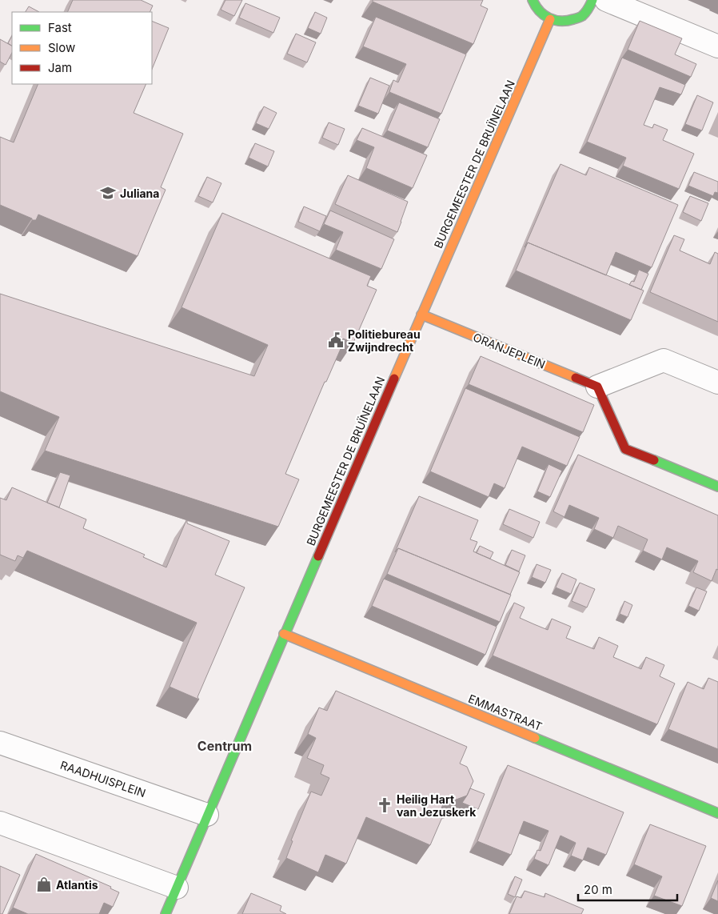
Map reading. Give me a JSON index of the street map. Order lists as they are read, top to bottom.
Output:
{
  "streets": {
    "street": [
      "BURGEMEESTER DE BRUÏNELAAN",
      "ORANJEPLEIN",
      "EMMASTRAAT",
      "RAADHUISPLEIN"
    ]
  },
  "crossings": [
    ["BURGEMEESTER DE BRUÏNELAAN", "ORANJEPLEIN"],
    ["BURGEMEESTER DE BRUÏNELAAN", "EMMASTRAAT"],
    ["BURGEMEESTER DE BRUÏNELAAN", "RAADHUISPLEIN"]
  ],
  "districts": ["Centrum"],
  "places": {
    "school or university": ["Juliana"],
    "public building": ["Politiebureau Zwijndrecht"],
    "church": ["Heilig Hart van Jezuskerk"],
    "shop": ["Atlantis"]
  },
  "legend": ["Fast", "Slow", "Jam"],
  "scale_bar": "20 m"
}
